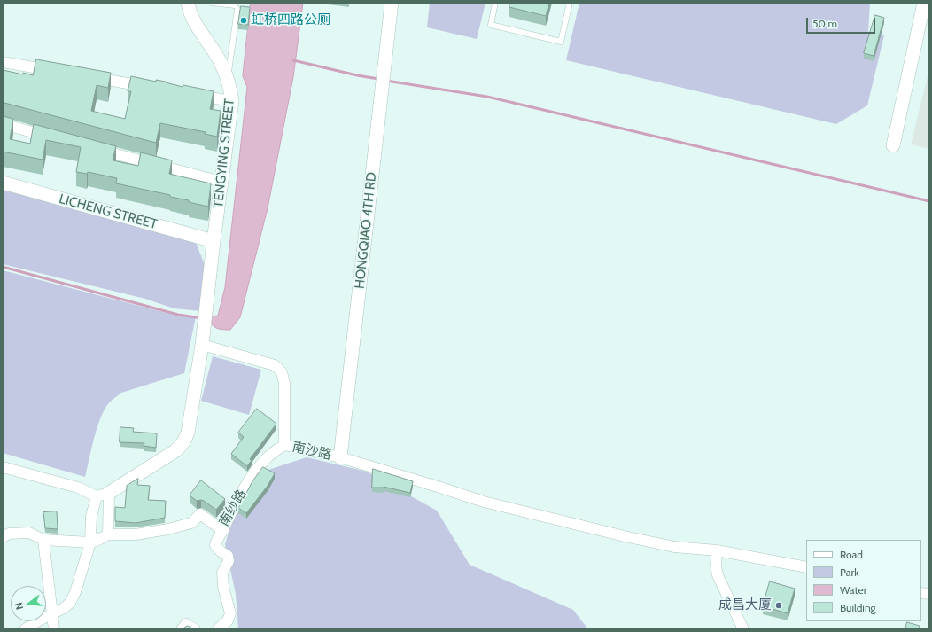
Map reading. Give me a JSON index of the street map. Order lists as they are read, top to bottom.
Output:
{
  "streets": {
    "street": [
      "TENGYING STREET",
      "LICHENG STREET",
      "HONGQIAO 4TH RD",
      "南沙路",
      "南纱路"
    ]
  },
  "crossings": [
    ["TENGYING STREET", "LICHENG STREET"],
    ["HONGQIAO 4TH RD", "南沙路"],
    ["南沙路", "南纱路"]
  ],
  "places": ["虹桥四路公厕", "成昌大厦"],
  "legend": [
    "Road",
    "Park",
    "Water",
    "Building"
  ],
  "scale_bar": "50 m",
  "north": "left"
}
